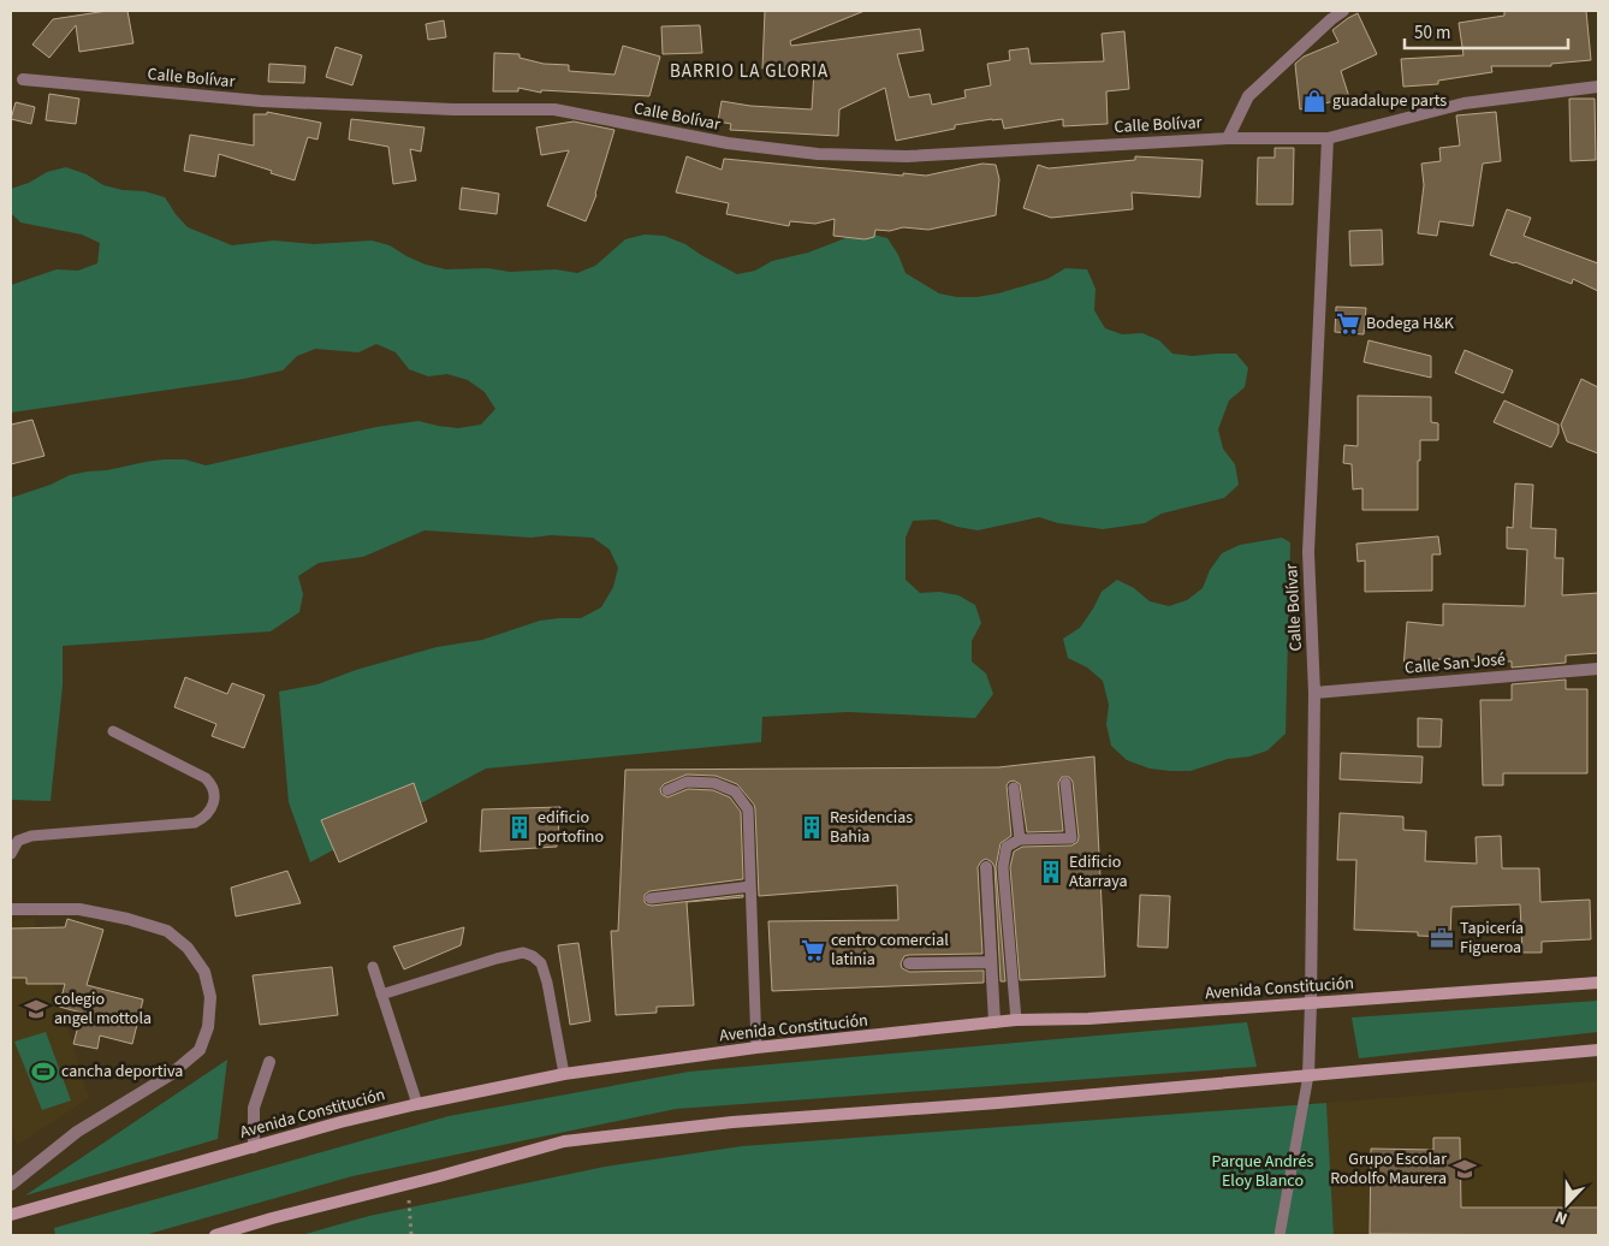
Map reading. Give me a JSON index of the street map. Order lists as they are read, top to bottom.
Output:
{
  "streets": {
    "main road": ["Avenida Constitución"],
    "street": ["Calle Bolívar", "Calle San José"]
  },
  "crossings": [
    ["Calle Bolívar", "Calle San José"],
    ["Calle Bolívar", "Avenida Constitución"]
  ],
  "districts": ["BARRIO LA GLORIA"],
  "parks": ["Parque Andrés Eloy Blanco"],
  "places": {
    "shop": ["guadalupe parts"],
    "supermarket": ["Bodega H&K", "centro comercial latinia"],
    "building": ["edificio portofino", "Residencias Bahia", "Edificio Atarraya"],
    "office": ["Tapicería Figueroa"],
    "school or university": ["colegio angel mottola", "Grupo Escolar Rodolfo Maurera"],
    "sports": ["cancha deportiva"]
  },
  "scale_bar": "50 m",
  "north": "bottom"
}
